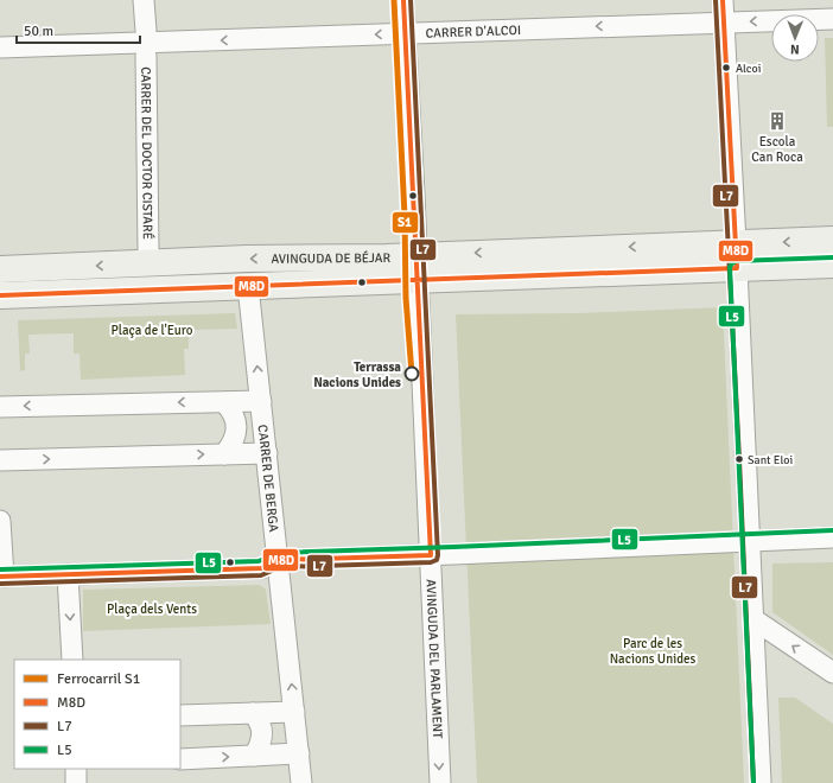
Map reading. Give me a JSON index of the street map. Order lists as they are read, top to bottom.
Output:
{
  "streets": {
    "main road": ["AVINGUDA DE BÉJAR"],
    "street": [
      "CARRER D'ALCOI",
      "CARRER DEL DOCTOR CISTARÉ",
      "CARRER DE BERGA",
      "AVINGUDA DEL PARLAMENT"
    ]
  },
  "crossings": [
    ["CARRER D'ALCOI", "AVINGUDA DEL PARLAMENT"],
    ["AVINGUDA DE BÉJAR", "CARRER DE BERGA"],
    ["AVINGUDA DE BÉJAR", "AVINGUDA DEL PARLAMENT"]
  ],
  "one_way": ["CARRER D'ALCOI", "CARRER DE BERGA"],
  "parks": ["Plaça de l'Euro", "Plaça dels Vents", "Parc de les Nacions Unides"],
  "places": {
    "other": ["Alcoi", "Terrassa Nacions Unides", "Sant Eloi"],
    "building": ["Escola Can Roca"]
  },
  "lines": [
    "rail line S1",
    "transit line M8D",
    "transit line L7",
    "transit line L5"
  ],
  "legend": [
    "Ferrocarril S1",
    "M8D",
    "L7",
    "L5"
  ],
  "scale_bar": "50 m",
  "north": "bottom"
}
